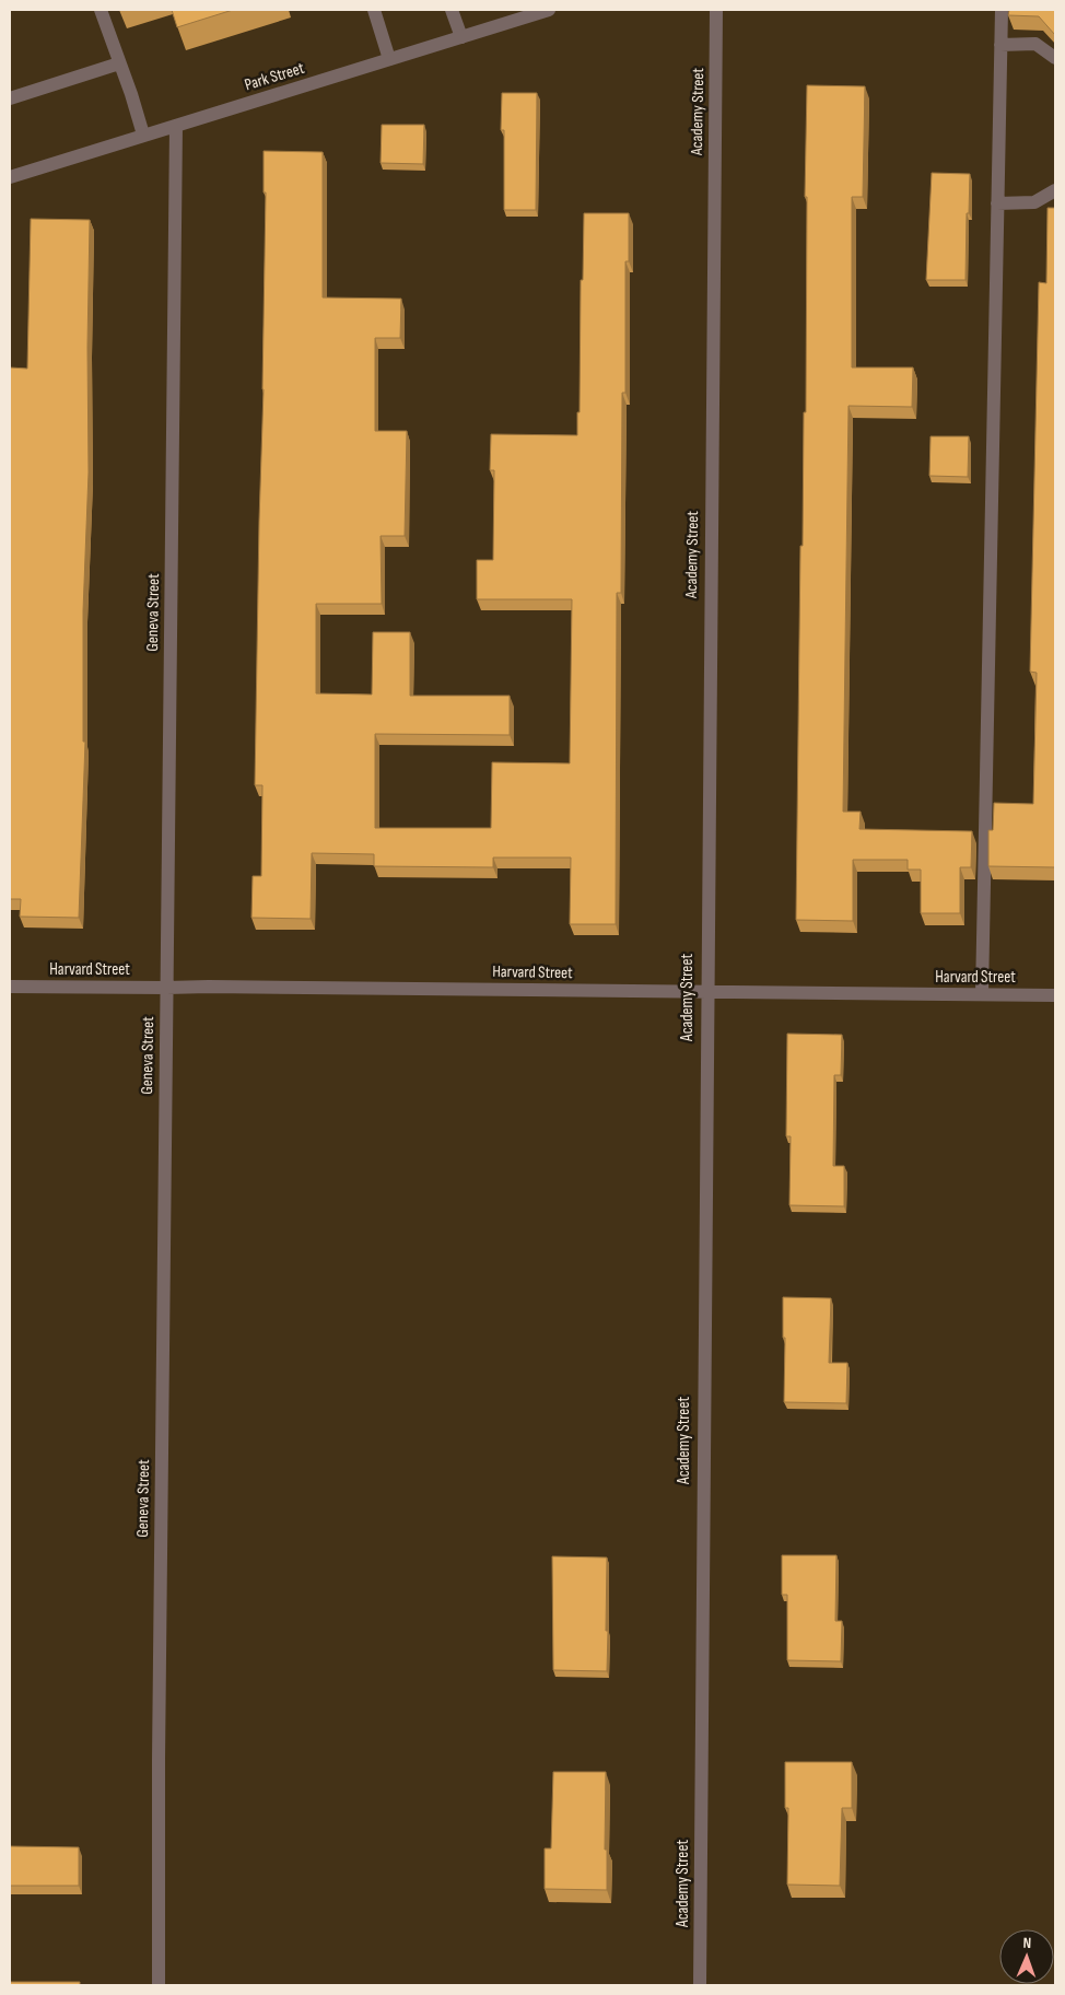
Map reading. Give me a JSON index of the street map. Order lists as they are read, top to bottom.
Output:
{
  "streets": {
    "street": [
      "Park Street",
      "Academy Street",
      "Geneva Street",
      "Harvard Street"
    ]
  },
  "crossings": [
    ["Park Street", "Geneva Street"],
    ["Academy Street", "Harvard Street"],
    ["Geneva Street", "Harvard Street"]
  ],
  "north": "top"
}
